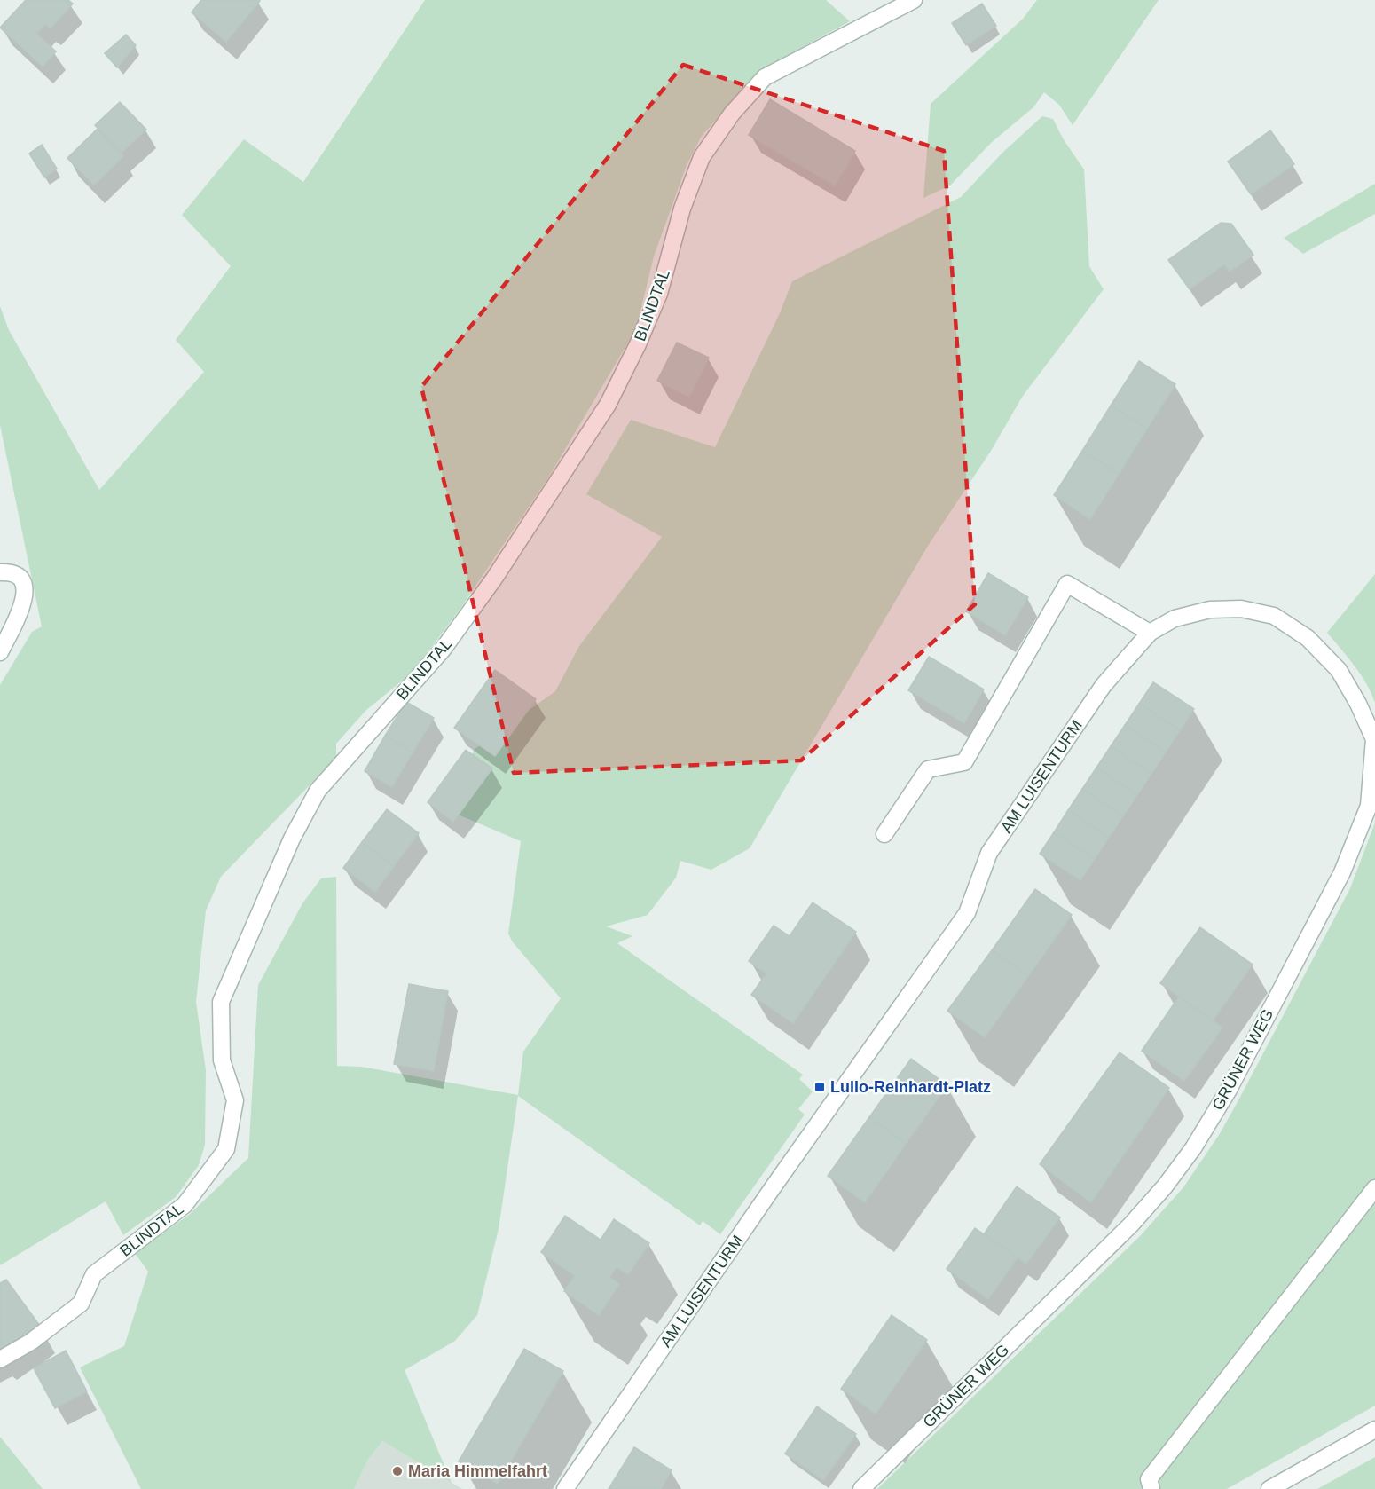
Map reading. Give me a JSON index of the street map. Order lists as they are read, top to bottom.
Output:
{
  "streets": {
    "street": ["BLINDTAL", "AM LUISENTURM", "GRÜNER WEG"]
  },
  "crossings": [
    ["AM LUISENTURM", "GRÜNER WEG"]
  ],
  "places": {
    "transit": ["Lullo-Reinhardt-Platz"],
    "other": ["Maria Himmelfahrt"]
  }
}
